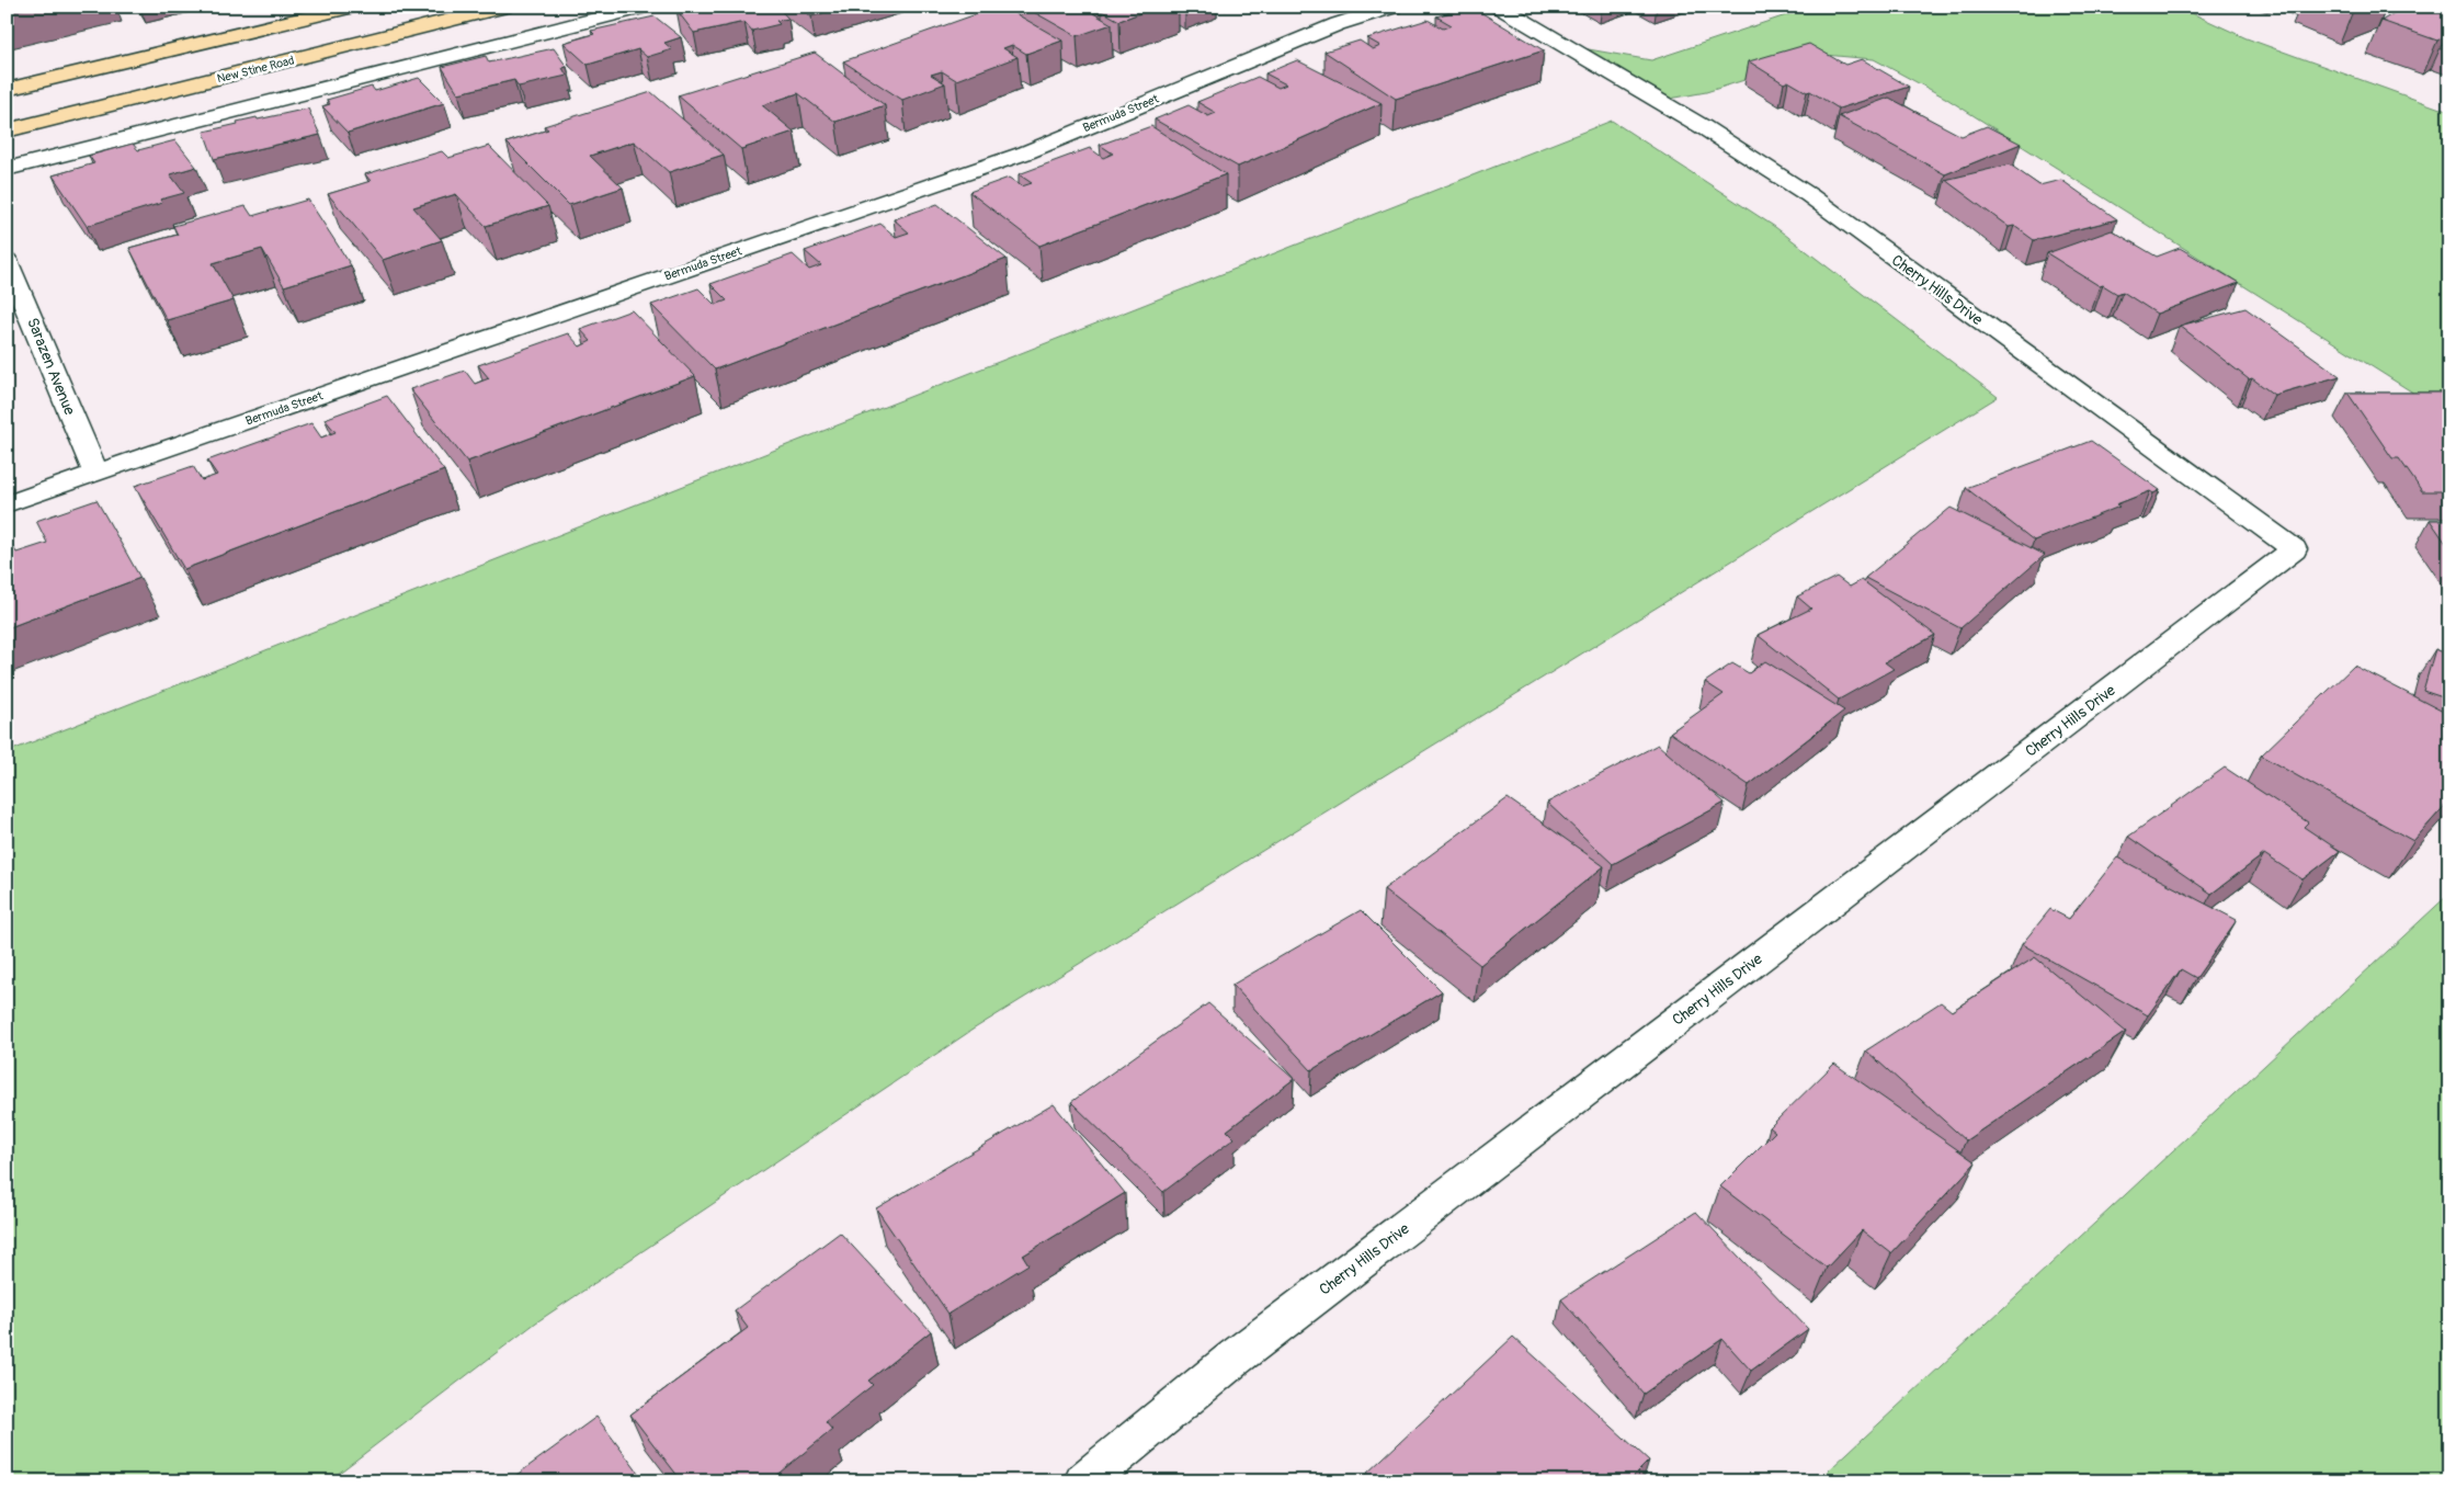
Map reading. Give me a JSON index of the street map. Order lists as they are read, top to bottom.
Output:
{
  "streets": {
    "main road": ["New Stine Road"],
    "street": ["Bermuda Street", "Cherry Hills Drive", "Sarazen Avenue"]
  },
  "crossings": [
    ["Bermuda Street", "Sarazen Avenue"]
  ]
}
